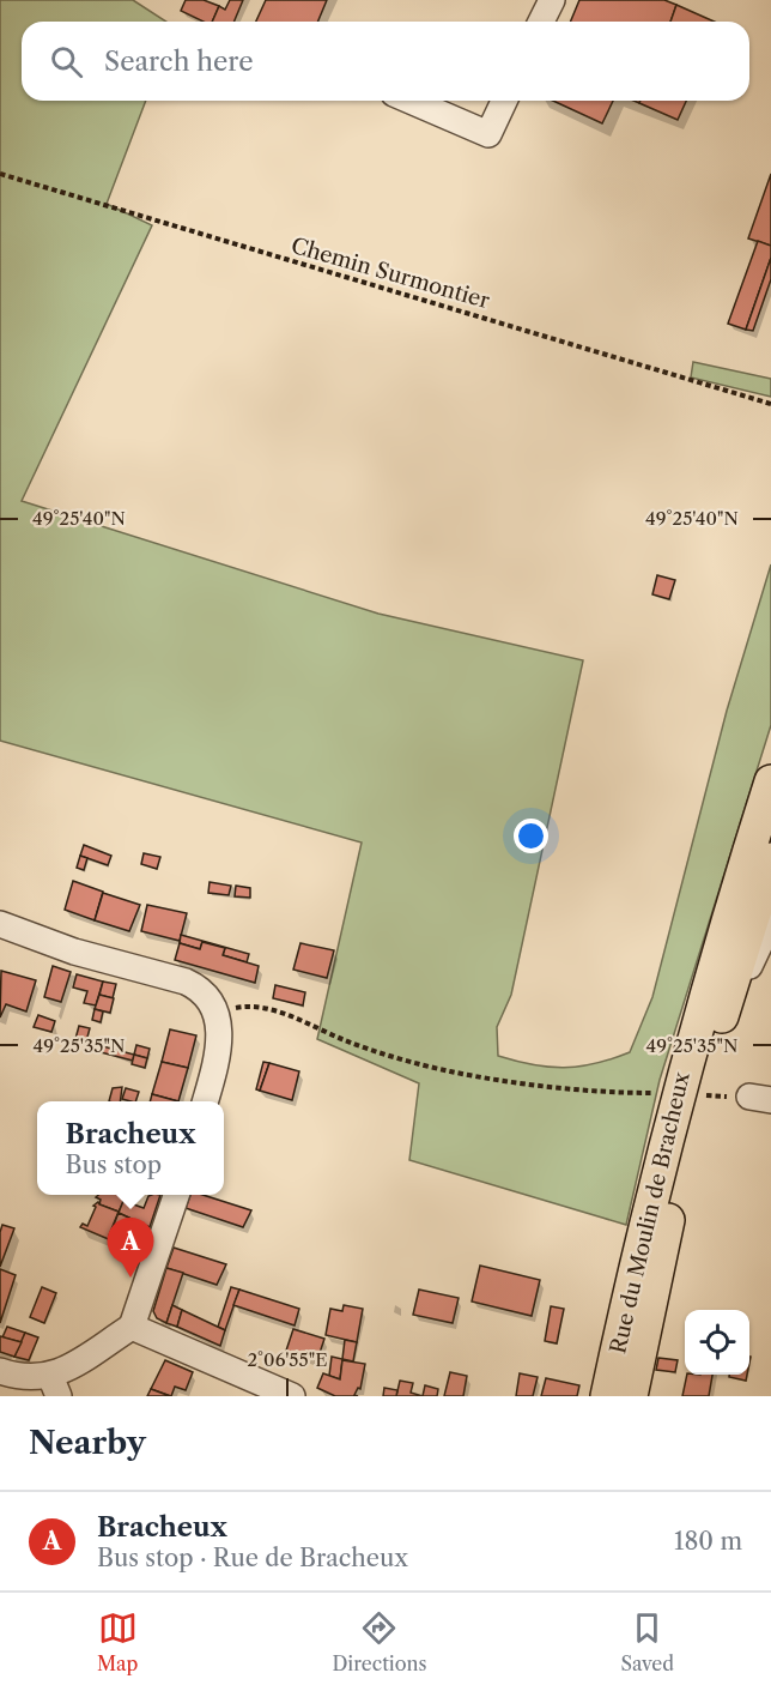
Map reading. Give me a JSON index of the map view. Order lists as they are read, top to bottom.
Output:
{
  "streets": {
    "main road": ["Rue du Moulin de Bracheux"],
    "path": ["Chemin Surmontier"]
  },
  "page": {
    "search": "Search here",
    "popup": ["Bracheux", "Bus stop"],
    "pins": "A",
    "heading": "Nearby",
    "list": [
      {
        "mark": "A",
        "name": "Bracheux",
        "note": "Bus stop · Rue de Bracheux",
        "value": "180 m"
      }
    ],
    "nav": ["Map", "Directions", "Saved"]
  },
  "coordinates": ["49°25'40\"N", "49°25'35\"N", "2°06'55\"E"]
}
